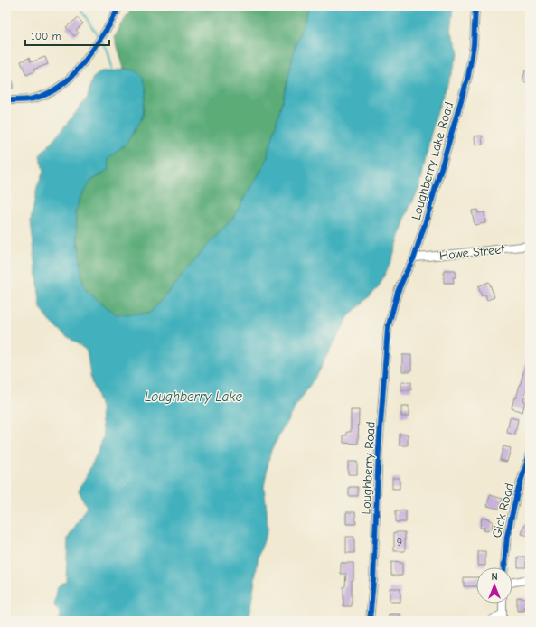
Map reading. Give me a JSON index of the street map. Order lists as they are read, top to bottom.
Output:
{
  "streets": {
    "street": [
      "Loughberry Lake Road",
      "Howe Street",
      "Loughberry Road",
      "Gick Road"
    ]
  },
  "crossings": [
    ["Loughberry Lake Road", "Howe Street"],
    ["Loughberry Lake Road", "Loughberry Road"]
  ],
  "water": ["Loughberry Lake"],
  "house_numbers": ["9"],
  "scale_bar": "100 m",
  "north": "top"
}
